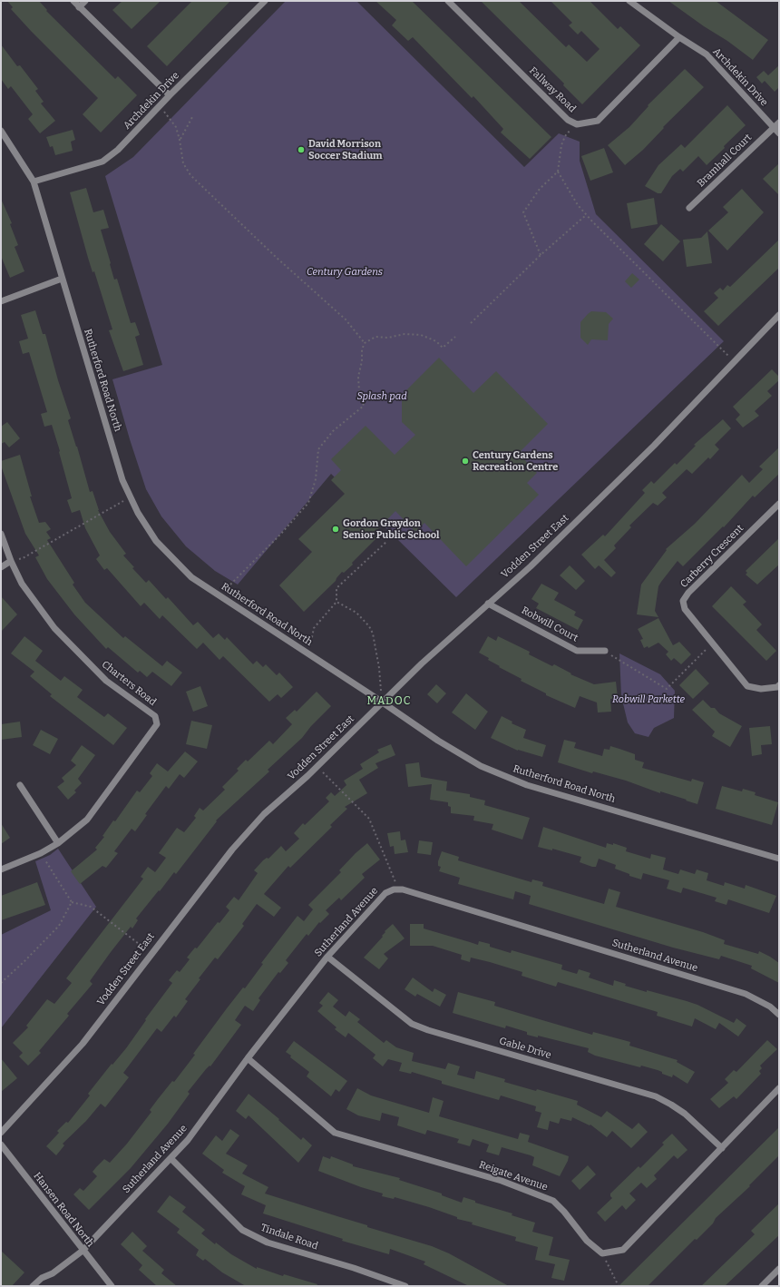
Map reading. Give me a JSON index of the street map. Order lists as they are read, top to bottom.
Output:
{
  "streets": {
    "street": [
      "Archdekin Drive",
      "Fallway Road",
      "Bramhall Court",
      "Rutherford Road North",
      "Vodden Street East",
      "Carberry Crescent",
      "Robwill Court",
      "Charters Road",
      "Sutherland Avenue",
      "Gable Drive",
      "Reigate Avenue",
      "Hansen Road North",
      "Tindale Road"
    ]
  },
  "crossings": [
    ["Archdekin Drive", "Fallway Road"],
    ["Archdekin Drive", "Bramhall Court"],
    ["Archdekin Drive", "Rutherford Road North"],
    ["Rutherford Road North", "Vodden Street East"],
    ["Vodden Street East", "Robwill Court"],
    ["Sutherland Avenue", "Gable Drive"],
    ["Sutherland Avenue", "Reigate Avenue"],
    ["Sutherland Avenue", "Hansen Road North"],
    ["Sutherland Avenue", "Tindale Road"]
  ],
  "districts": ["MADOC"],
  "parks": ["Century Gardens", "Splash pad", "Robwill Parkette"],
  "places": ["David Morrison Soccer Stadium", "Century Gardens Recreation Centre", "Gordon Graydon Senior Public School"]
}
